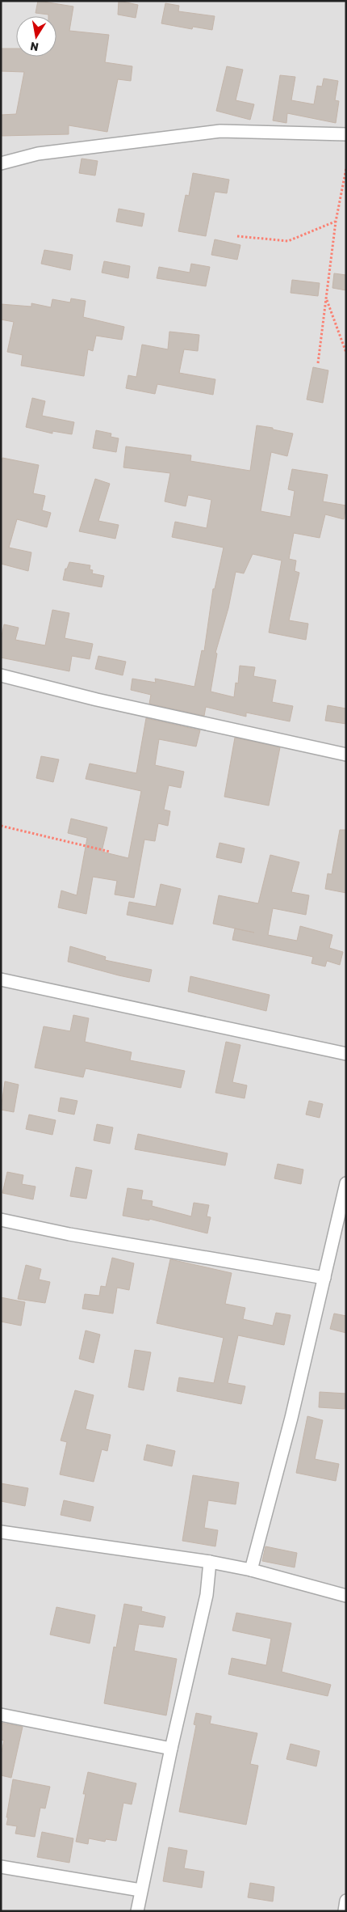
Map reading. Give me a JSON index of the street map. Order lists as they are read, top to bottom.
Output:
{
  "north": "bottom"
}
